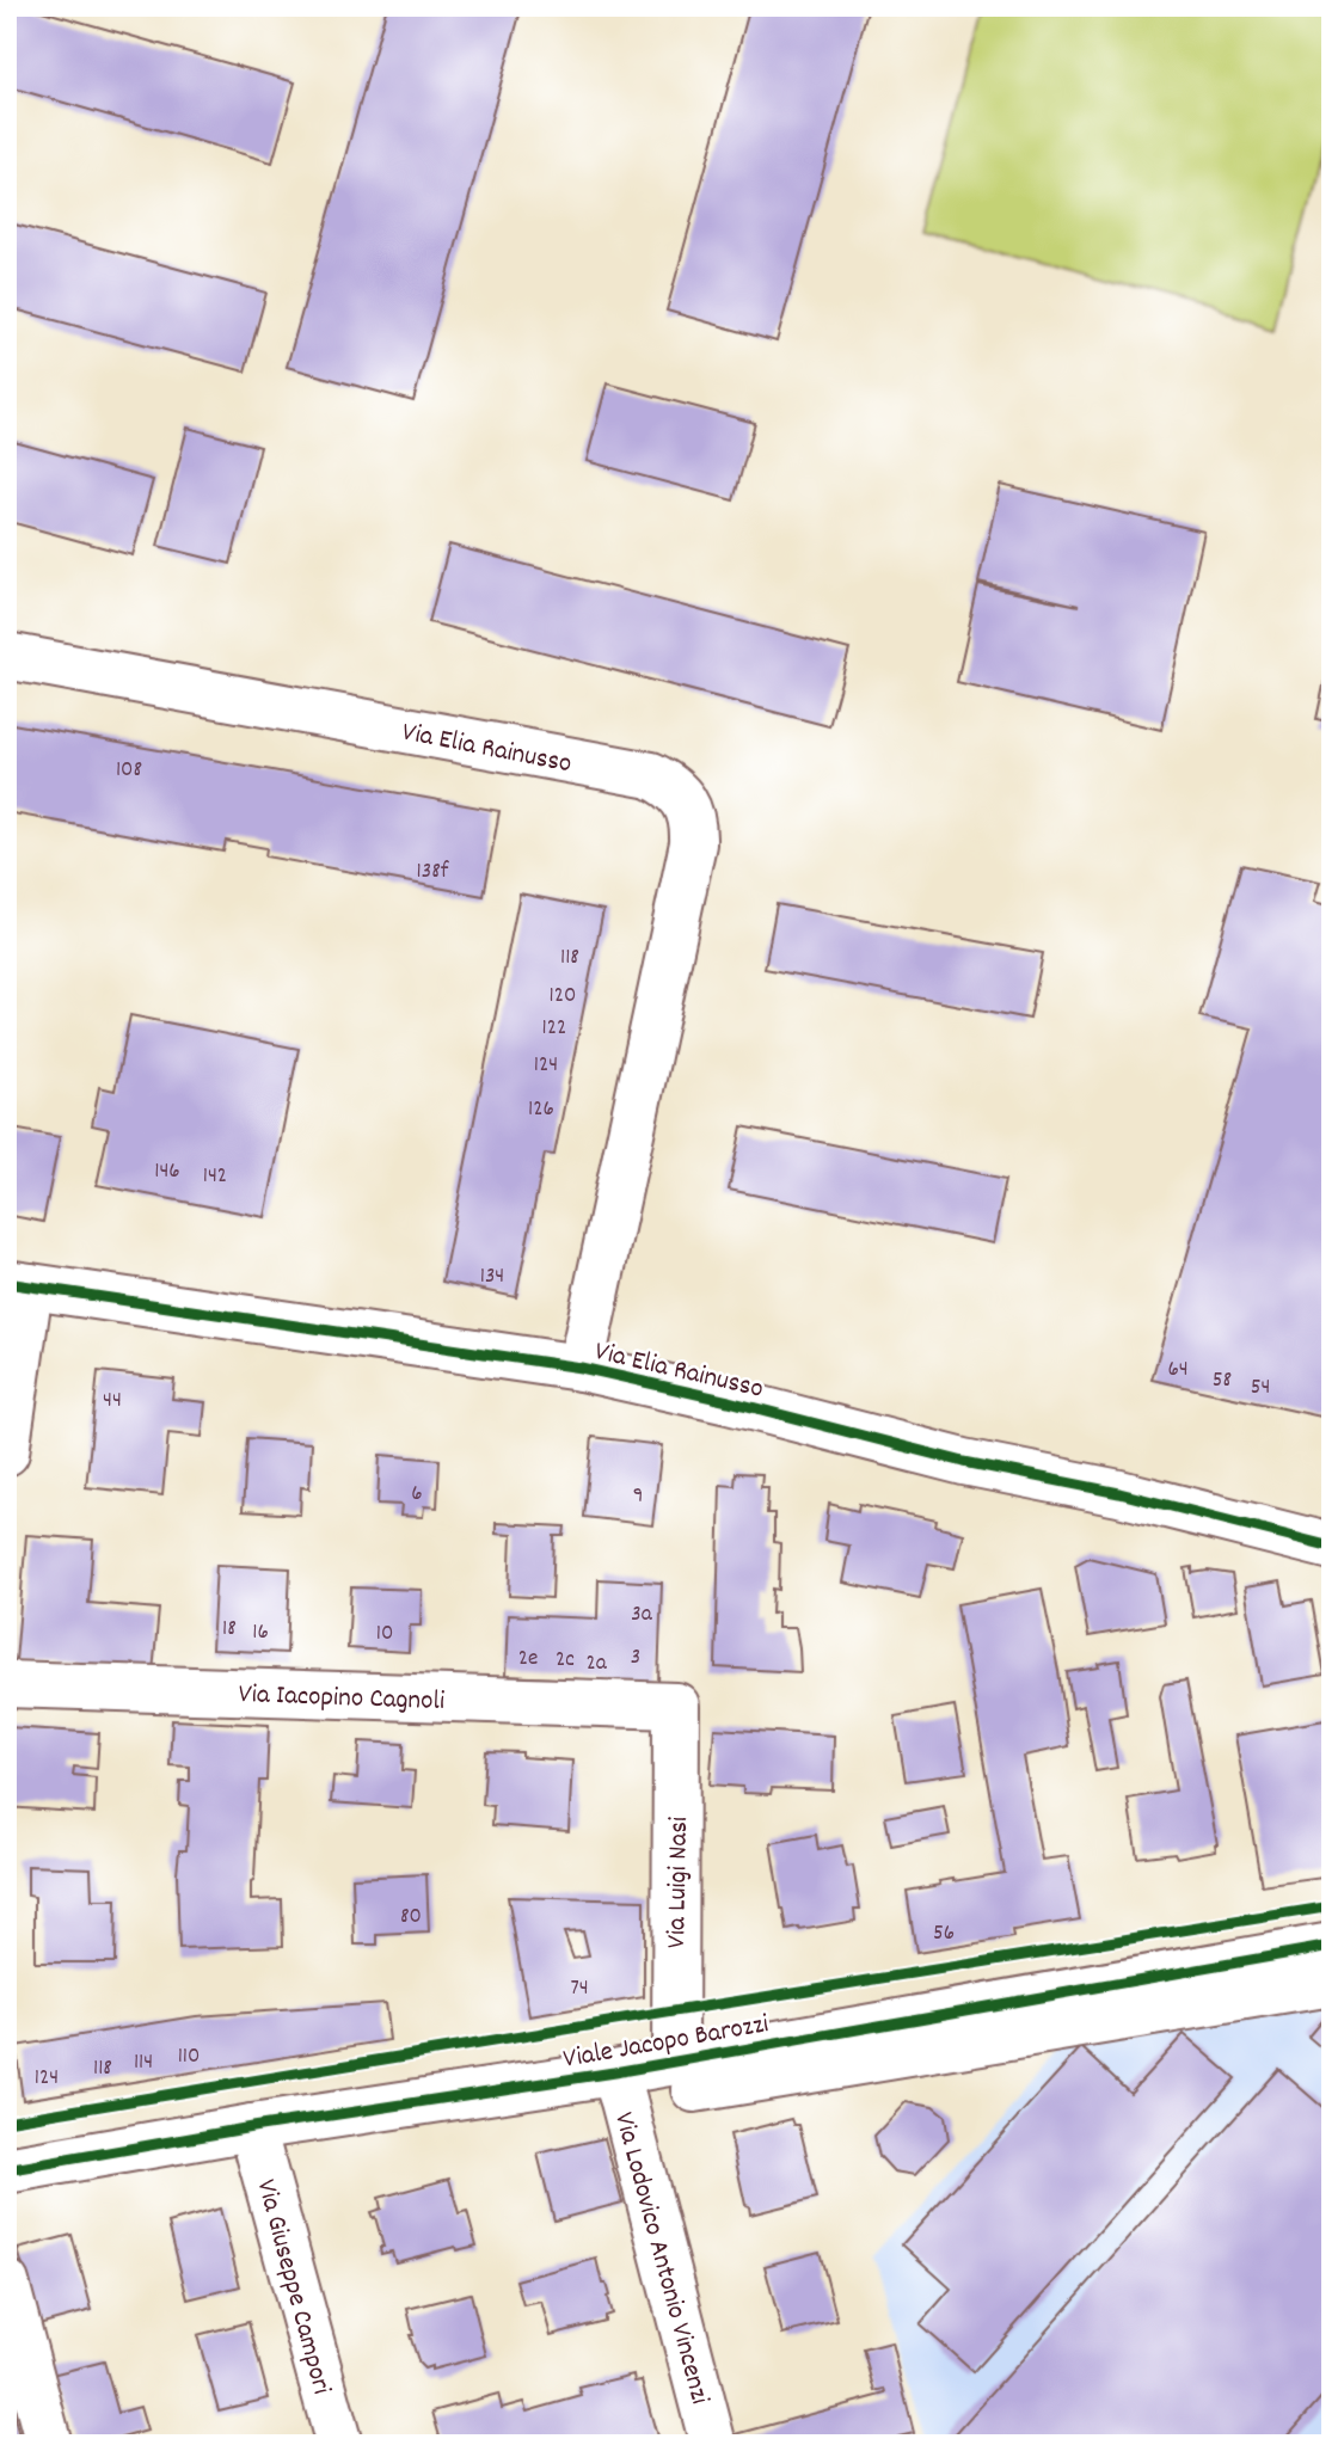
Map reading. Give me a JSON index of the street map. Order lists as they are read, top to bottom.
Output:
{
  "streets": {
    "street": [
      "Via Elia Rainusso",
      "Via Iacopino Cagnoli",
      "Via Luigi Nasi",
      "Viale Jacopo Barozzi",
      "Via Lodovico Antonio Vincenzi",
      "Via Giuseppe Campori"
    ]
  },
  "crossings": [
    ["Via Iacopino Cagnoli", "Via Luigi Nasi"],
    ["Via Luigi Nasi", "Viale Jacopo Barozzi"],
    ["Viale Jacopo Barozzi", "Via Lodovico Antonio Vincenzi"],
    ["Viale Jacopo Barozzi", "Via Giuseppe Campori"]
  ],
  "house_numbers": [
    "108",
    "138f",
    "118",
    "120",
    "122",
    "124",
    "126",
    "146",
    "142",
    "134",
    "64",
    "58",
    "54",
    "44",
    "6",
    "9",
    "3a",
    "18",
    "16",
    "10",
    "3",
    "2e",
    "2c",
    "2a",
    "80",
    "56",
    "74",
    "110",
    "114",
    "118",
    "124"
  ]
}
